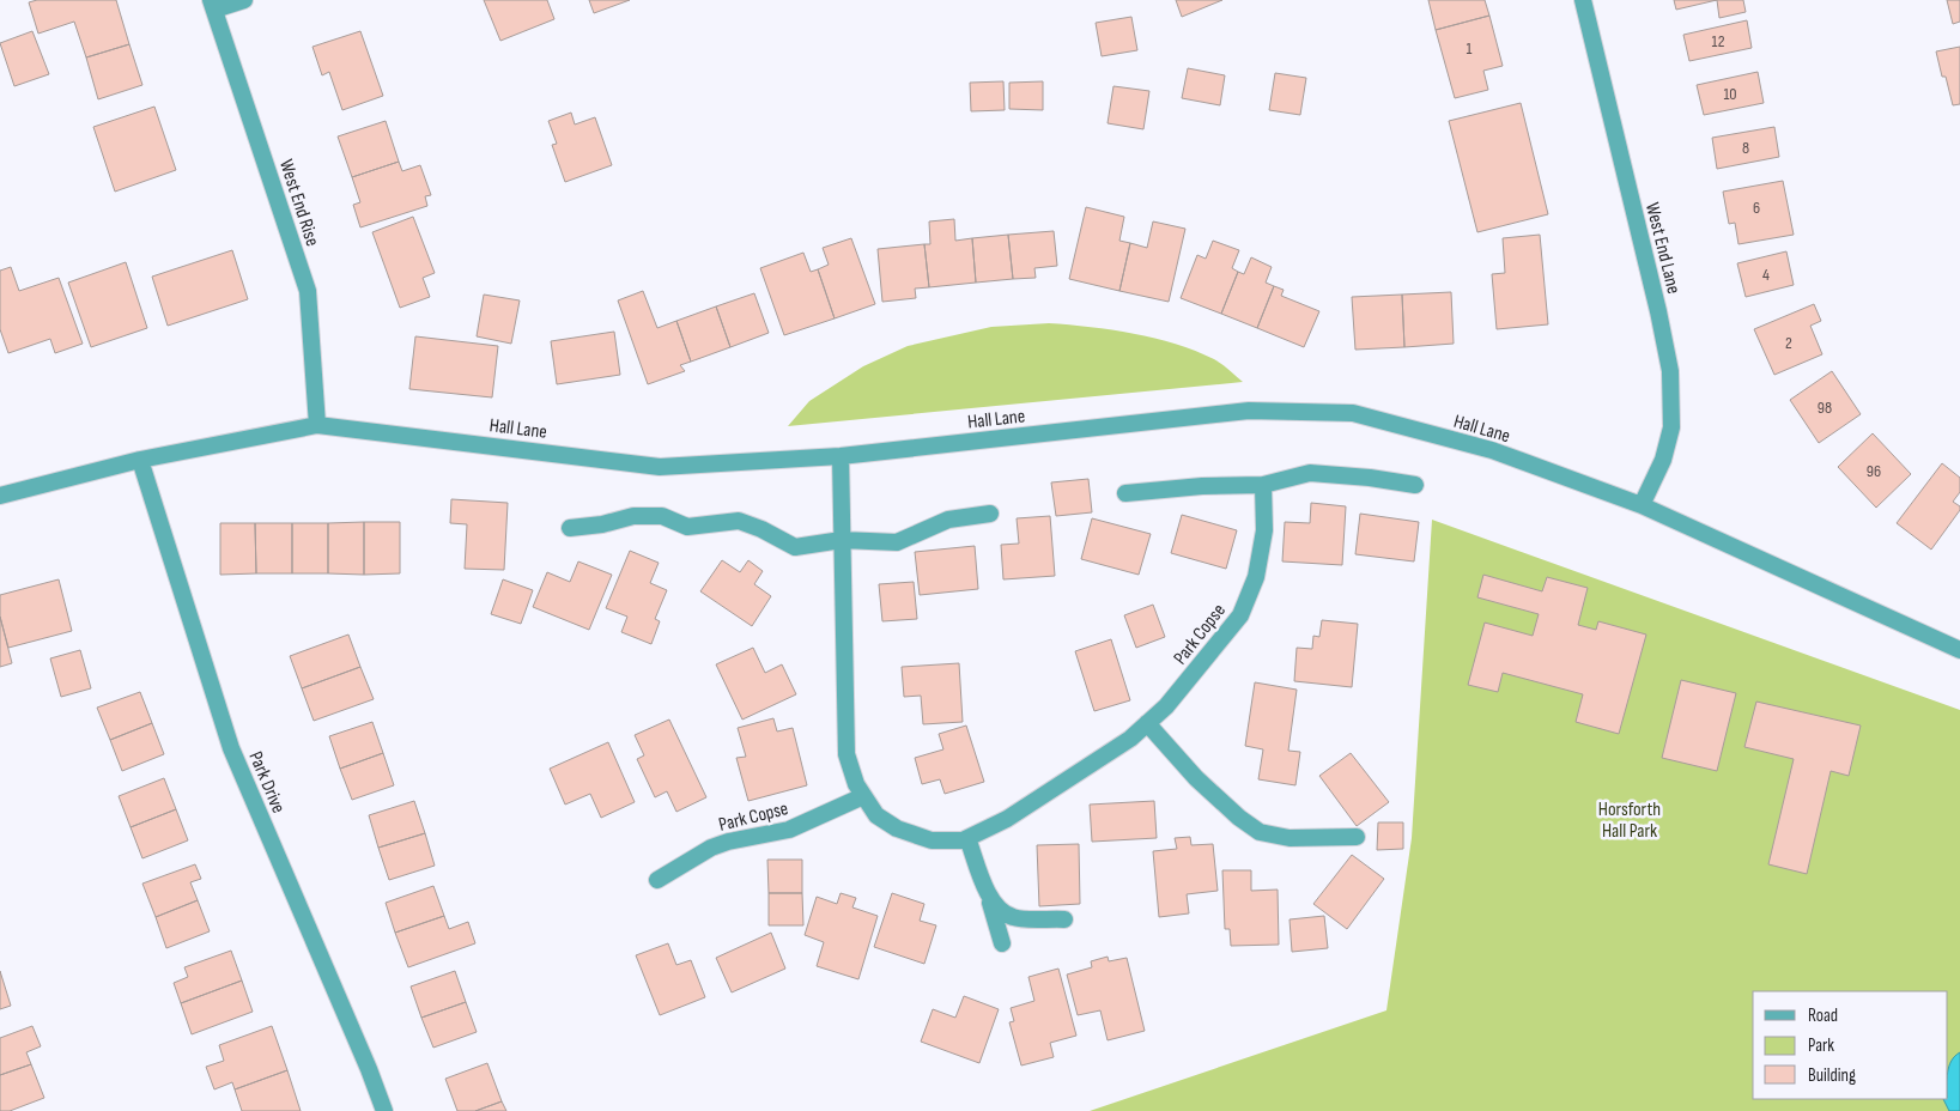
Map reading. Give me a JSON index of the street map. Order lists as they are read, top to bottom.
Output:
{
  "streets": {
    "street": [
      "West End Rise",
      "West End Lane",
      "Hall Lane",
      "Park Copse",
      "Park Drive"
    ]
  },
  "crossings": [
    ["West End Rise", "Hall Lane"],
    ["West End Lane", "Hall Lane"],
    ["Hall Lane", "Park Copse"],
    ["Hall Lane", "Park Drive"]
  ],
  "parks": ["Horsforth Hall Park"],
  "house_numbers": [
    "12",
    "1",
    "10",
    "8",
    "6",
    "4",
    "2",
    "98",
    "96"
  ],
  "legend": ["Road", "Park", "Building"]
}
